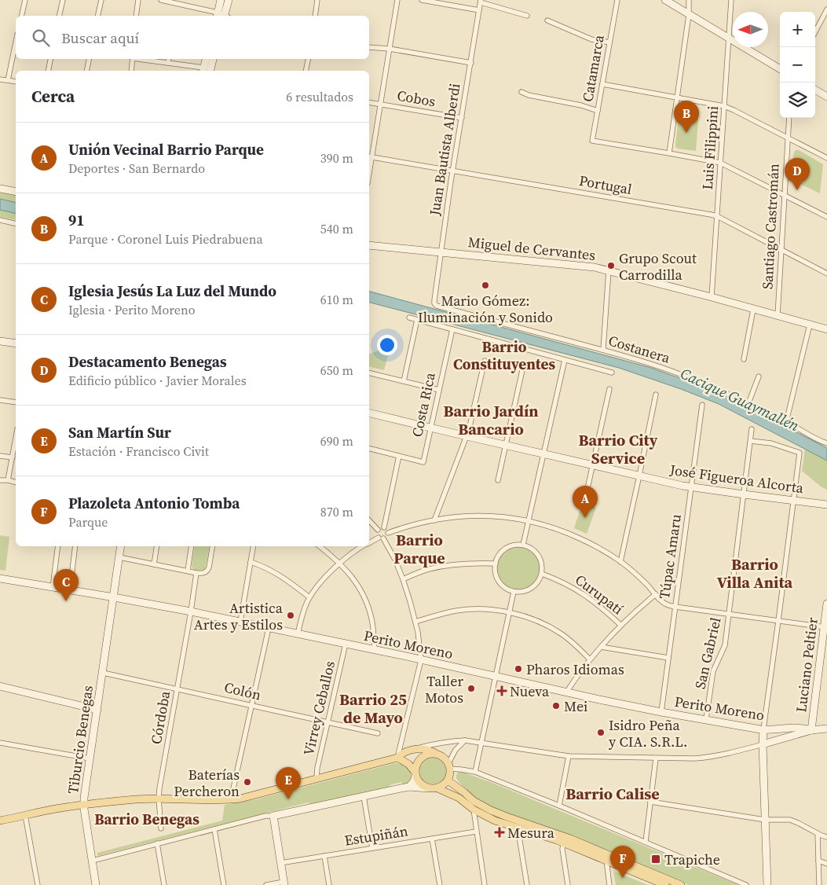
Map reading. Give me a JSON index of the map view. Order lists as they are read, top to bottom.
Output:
{
  "streets": {
    "main road": [
      "Miguel de Cervantes",
      "José Figueroa Alcorta",
      "Perito Moreno",
      "Luciano Peltier",
      "Tiburcio Benegas"
    ],
    "street": [
      "Catamarca",
      "Cobos",
      "Luis Filippini",
      "Juan Bautista Alberdi",
      "Portugal",
      "Santiago Castromán",
      "Costanera",
      "Costa Rica",
      "Túpac Amaru",
      "Curupatí",
      "San Gabriel",
      "Colón",
      "Virrey Ceballos",
      "Córdoba",
      "Estupiñán"
    ]
  },
  "crossings": [
    ["Cobos", "Juan Bautista Alberdi"],
    ["Luis Filippini", "Portugal"],
    ["Luis Filippini", "Miguel de Cervantes"],
    ["Juan Bautista Alberdi", "Portugal"],
    ["Juan Bautista Alberdi", "Miguel de Cervantes"],
    ["Juan Bautista Alberdi", "Costanera"],
    ["Portugal", "Santiago Castromán"],
    ["Santiago Castromán", "Miguel de Cervantes"],
    ["Costa Rica", "José Figueroa Alcorta"],
    ["José Figueroa Alcorta", "Túpac Amaru"],
    ["José Figueroa Alcorta", "San Gabriel"],
    ["Túpac Amaru", "Perito Moreno"],
    ["Perito Moreno", "San Gabriel"],
    ["Perito Moreno", "Luciano Peltier"],
    ["Perito Moreno", "Virrey Ceballos"],
    ["Perito Moreno", "Córdoba"],
    ["Perito Moreno", "Tiburcio Benegas"],
    ["Colón", "Virrey Ceballos"],
    ["Colón", "Córdoba"],
    ["Colón", "Tiburcio Benegas"]
  ],
  "districts": [
    "Barrio Constituyentes",
    "Barrio Jardín Bancario",
    "Barrio City Service",
    "Barrio Parque",
    "Barrio Villa Anita",
    "Barrio 25 de Mayo",
    "Barrio Calise",
    "Barrio Benegas"
  ],
  "water": ["Cacique Guaymallén"],
  "places": {
    "other": [
      "Grupo Scout Carrodilla",
      "Mario Gómez: Iluminación y Sonido",
      "Artistica Artes y Estilos",
      "Pharos Idiomas",
      "Taller Motos",
      "Mei",
      "Isidro Peña y CIA. S.R.L.",
      "Baterías Percheron"
    ],
    "health": ["Nueva", "Mesura"],
    "transit": ["Trapiche"]
  },
  "north": "left",
  "page": {
    "map_buttons": ["+", "−"],
    "search": "Buscar aquí",
    "heading": ["Cerca", "6 resultados"],
    "pins": [
      "B",
      "D",
      "A",
      "C",
      "E",
      "F"
    ],
    "list": [
      {
        "mark": "A",
        "name": "Unión Vecinal Barrio Parque",
        "note": "Deportes · San Bernardo",
        "value": "390 m"
      },
      {
        "mark": "B",
        "name": "91",
        "note": "Parque · Coronel Luis Piedrabuena",
        "value": "540 m"
      },
      {
        "mark": "C",
        "name": "Iglesia Jesús La Luz del Mundo",
        "note": "Iglesia · Perito Moreno",
        "value": "610 m"
      },
      {
        "mark": "D",
        "name": "Destacamento Benegas",
        "note": "Edificio público · Javier Morales",
        "value": "650 m"
      },
      {
        "mark": "E",
        "name": "San Martín Sur",
        "note": "Estación · Francisco Civit",
        "value": "690 m"
      },
      {
        "mark": "F",
        "name": "Plazoleta Antonio Tomba",
        "note": "Parque",
        "value": "870 m"
      }
    ]
  }
}
